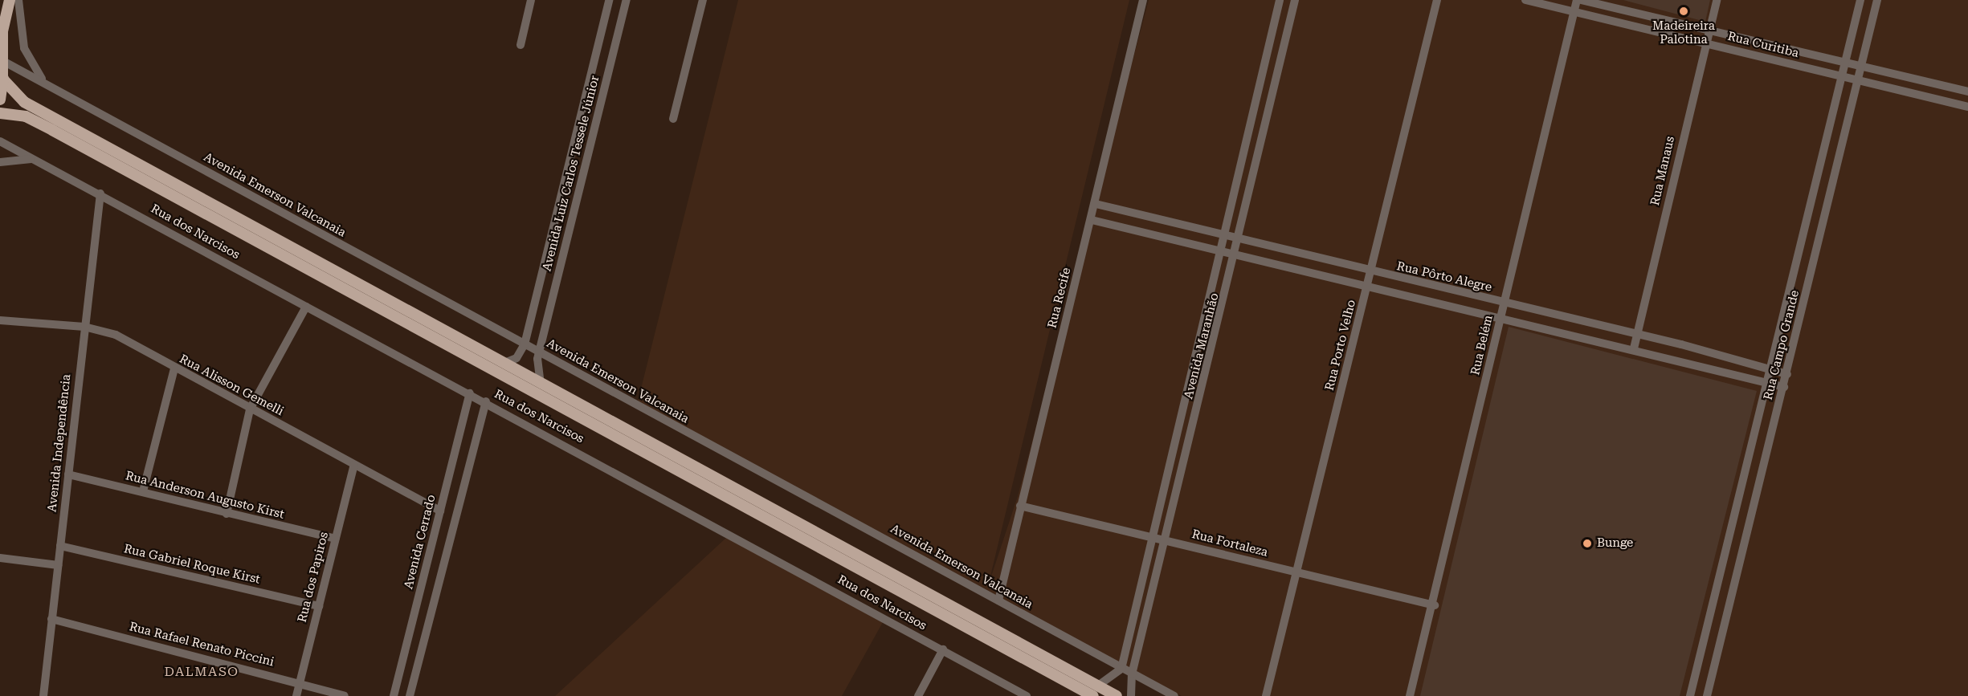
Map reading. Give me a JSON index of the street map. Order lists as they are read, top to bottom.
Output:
{
  "streets": {
    "street": [
      "Rua Curitiba",
      "Rua Manaus",
      "Avenida Luiz Carlos Tessele Júnior",
      "Avenida Emerson Valcanaia",
      "Rua dos Narcisos",
      "Rua Pôrto Alegre",
      "Rua Recife",
      "Rua Porto Velho",
      "Rua Belém",
      "Rua Campo Grande",
      "Avenida Maranhão",
      "Rua Alisson Gemelli",
      "Avenida Independência",
      "Rua Anderson Augusto Kirst",
      "Avenida Cerrado",
      "Rua Fortaleza",
      "Rua Gabriel Roque Kirst",
      "Rua dos Papiros",
      "Rua Rafael Renato Piccini"
    ]
  },
  "crossings": [
    ["Rua Curitiba", "Rua Manaus"],
    ["Rua Curitiba", "Rua Belém"],
    ["Rua Curitiba", "Rua Campo Grande"],
    ["Rua Manaus", "Rua Pôrto Alegre"],
    ["Avenida Luiz Carlos Tessele Júnior", "Avenida Emerson Valcanaia"],
    ["Avenida Emerson Valcanaia", "Rua Recife"],
    ["Avenida Emerson Valcanaia", "Avenida Maranhão"],
    ["Rua dos Narcisos", "Avenida Independência"],
    ["Rua dos Narcisos", "Avenida Cerrado"],
    ["Rua Pôrto Alegre", "Rua Recife"],
    ["Rua Pôrto Alegre", "Rua Porto Velho"],
    ["Rua Pôrto Alegre", "Rua Belém"],
    ["Rua Pôrto Alegre", "Rua Campo Grande"],
    ["Rua Pôrto Alegre", "Avenida Maranhão"],
    ["Rua Recife", "Rua Fortaleza"],
    ["Rua Porto Velho", "Rua Fortaleza"],
    ["Rua Belém", "Rua Fortaleza"],
    ["Avenida Maranhão", "Rua Fortaleza"],
    ["Rua Alisson Gemelli", "Avenida Independência"],
    ["Rua Alisson Gemelli", "Avenida Cerrado"],
    ["Rua Alisson Gemelli", "Rua dos Papiros"],
    ["Avenida Independência", "Rua Anderson Augusto Kirst"],
    ["Avenida Independência", "Rua Gabriel Roque Kirst"],
    ["Avenida Independência", "Rua Rafael Renato Piccini"],
    ["Rua Anderson Augusto Kirst", "Rua dos Papiros"],
    ["Rua Gabriel Roque Kirst", "Rua dos Papiros"],
    ["Rua dos Papiros", "Rua Rafael Renato Piccini"]
  ],
  "districts": ["DALMASO"],
  "places": ["Madeireira Palotina", "Bunge"]
}
